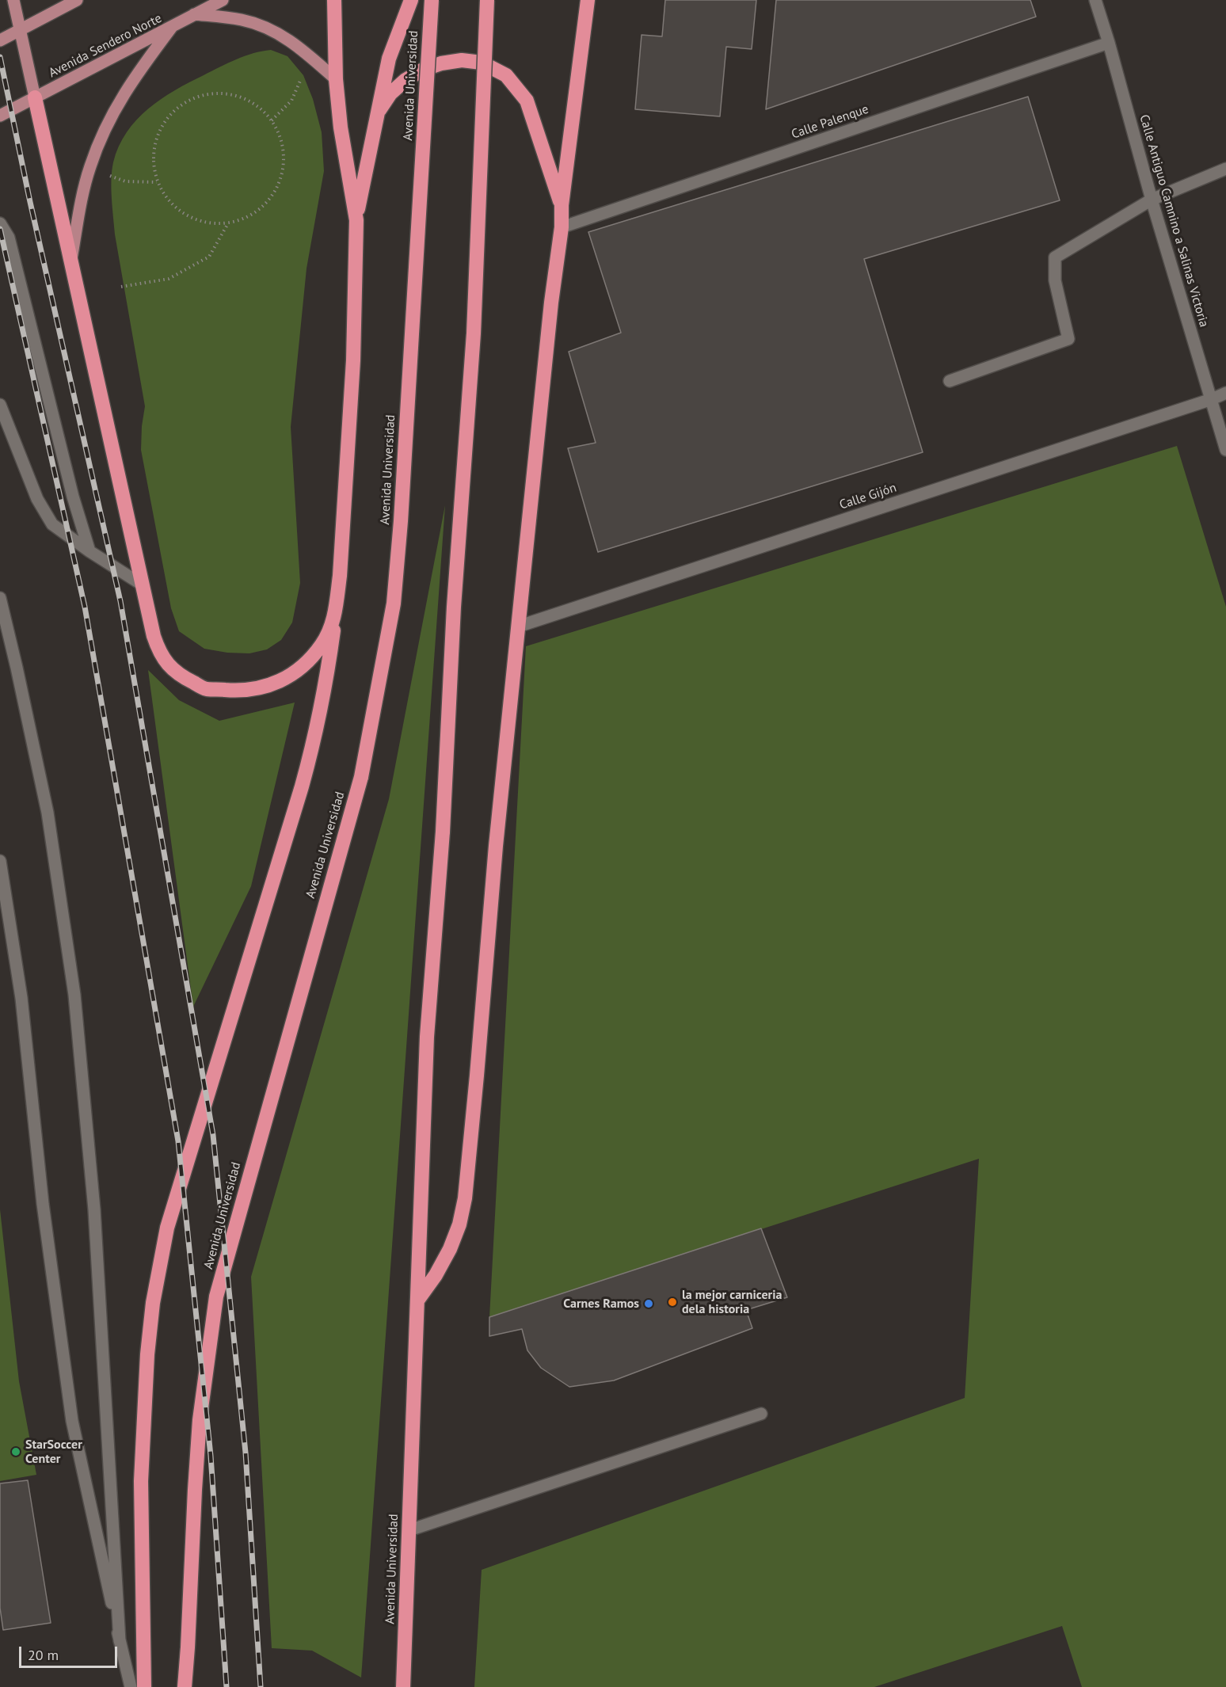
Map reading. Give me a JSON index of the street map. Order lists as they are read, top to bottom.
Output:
{
  "streets": {
    "highway": ["Avenida Universidad"],
    "main road": ["Avenida Sendero Norte"],
    "street": ["Calle Palenque", "Calle Antiguo Camnino a Salinas Victoria", "Calle Gijón"]
  },
  "crossings": [
    ["Calle Palenque", "Calle Antiguo Camnino a Salinas Victoria"],
    ["Calle Antiguo Camnino a Salinas Victoria", "Calle Gijón"]
  ],
  "places": ["la mejor carniceria dela historia", "Carnes Ramos", "StarSoccer Center"],
  "scale_bar": "20 m"
}
